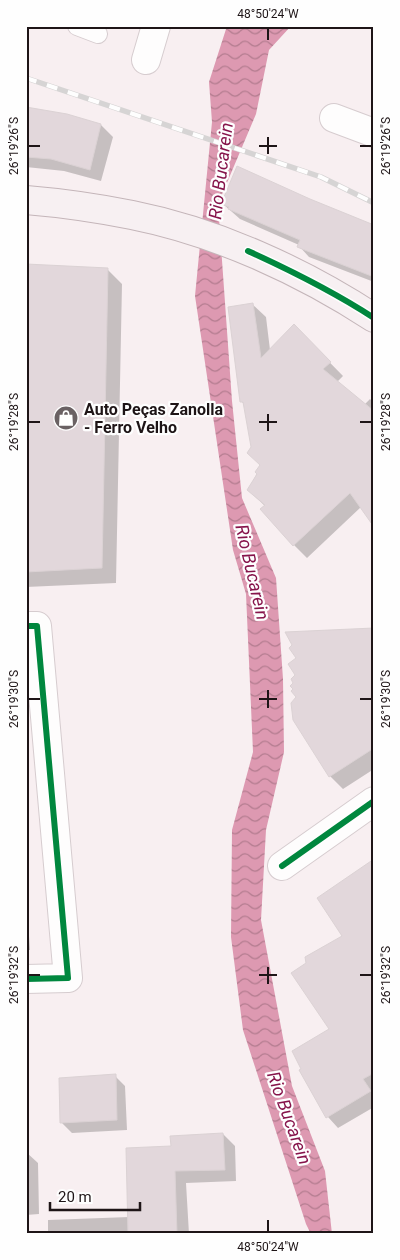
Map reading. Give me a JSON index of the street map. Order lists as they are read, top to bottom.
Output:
{
  "water": ["Rio Bucarein"],
  "places": {
    "shop": ["Auto Peças Zanolla - Ferro Velho"]
  },
  "scale_bar": "20 m",
  "coordinates": [
    "48°50'24\"W",
    "26°19'26\"S",
    "26°19'28\"S",
    "26°19'30\"S",
    "26°19'32\"S"
  ]
}
